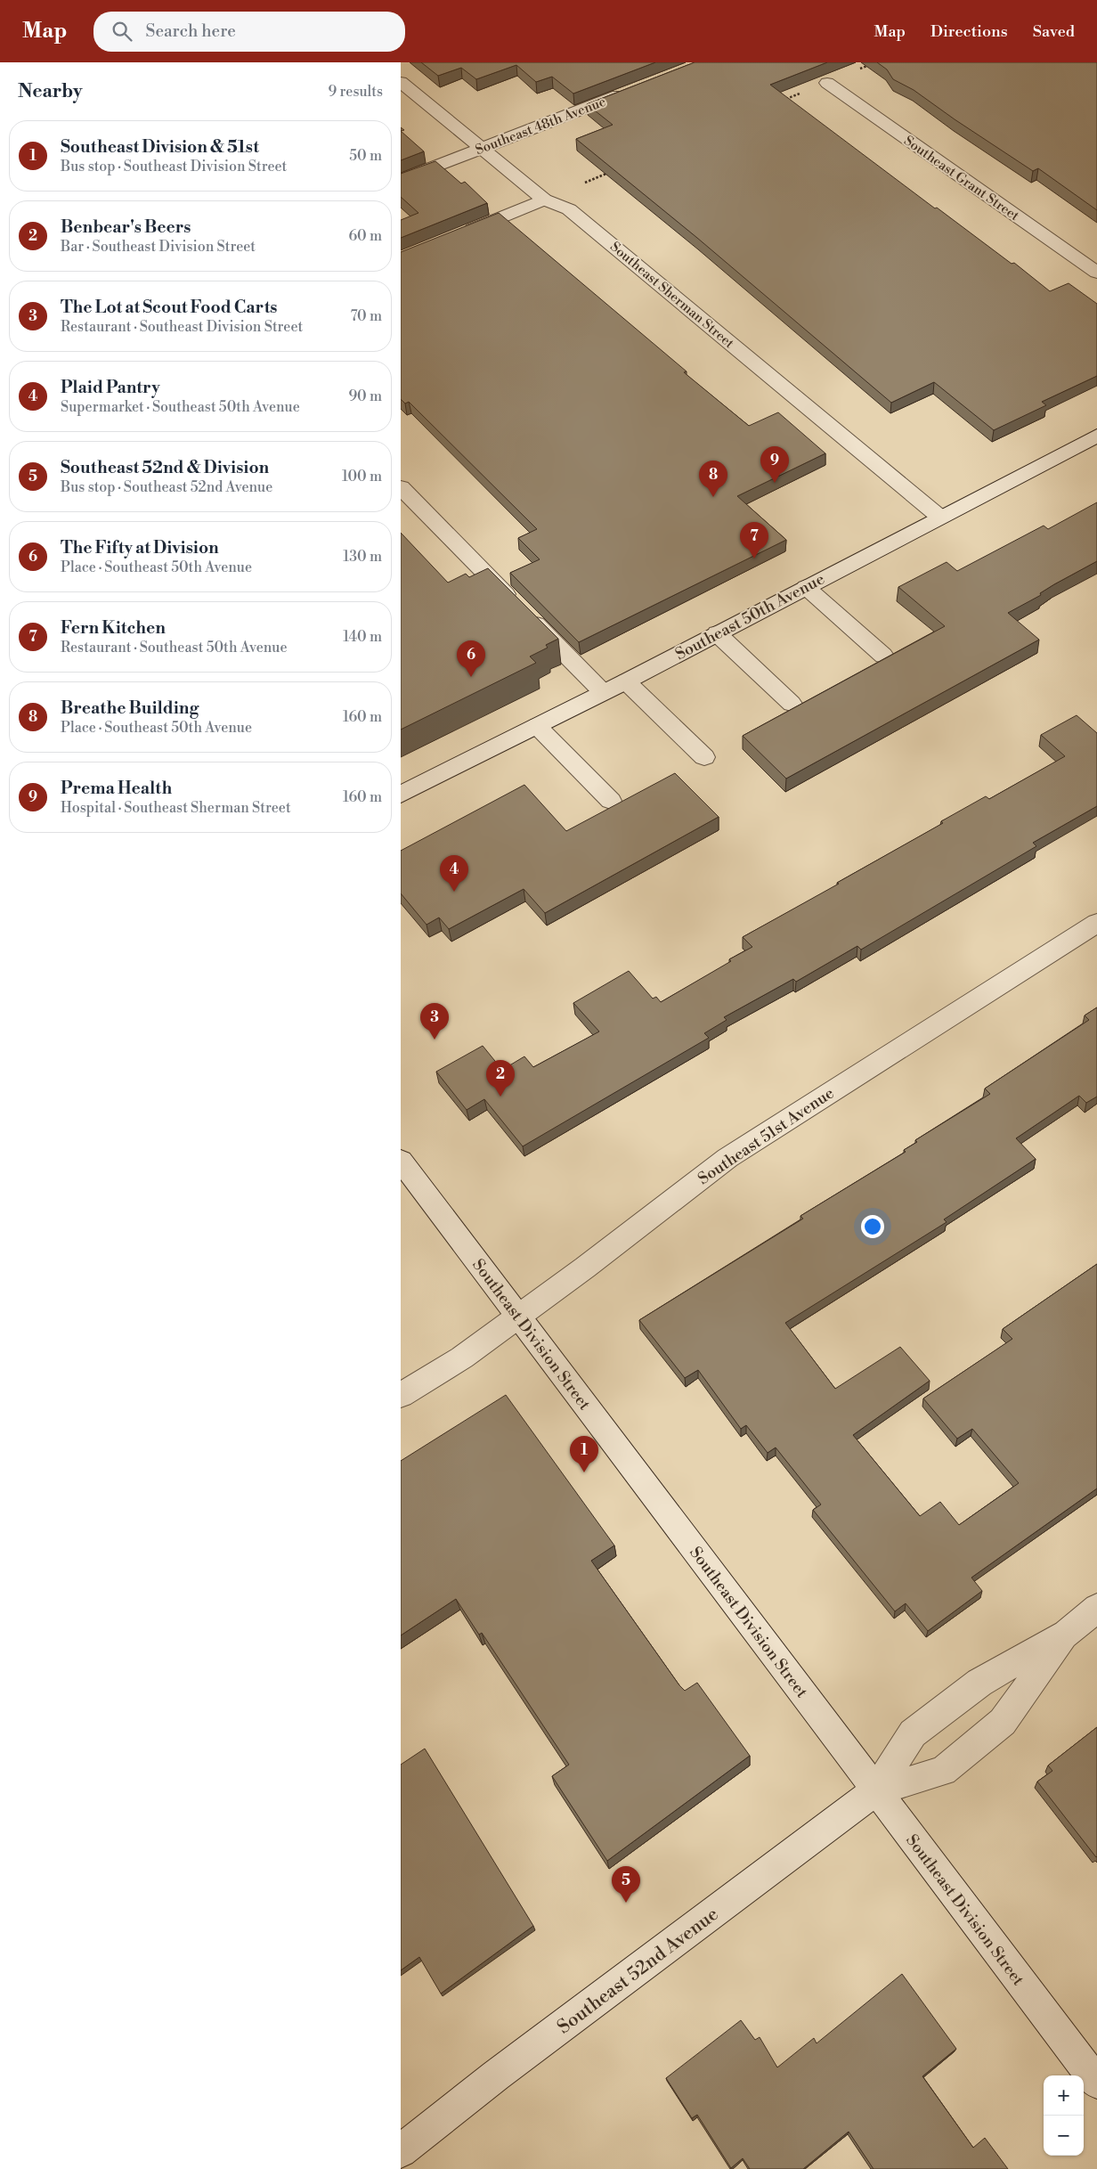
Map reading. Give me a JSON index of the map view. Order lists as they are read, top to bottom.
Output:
{
  "streets": {
    "street": [
      "Southeast 48th Avenue",
      "Southeast Grant Street",
      "Southeast Sherman Street",
      "Southeast 50th Avenue",
      "Southeast 51st Avenue",
      "Southeast Division Street",
      "Southeast 52nd Avenue"
    ]
  },
  "crossings": [
    ["Southeast 48th Avenue", "Southeast Sherman Street"],
    ["Southeast Sherman Street", "Southeast 50th Avenue"],
    ["Southeast 51st Avenue", "Southeast Division Street"],
    ["Southeast Division Street", "Southeast 52nd Avenue"]
  ],
  "page": {
    "header": "Map",
    "search": "Search here",
    "nav": ["Map", "Directions", "Saved"],
    "heading": ["Nearby", "9 results"],
    "list": [
      {
        "mark": "1",
        "name": "Southeast Division & 51st",
        "note": "Bus stop · Southeast Division Street",
        "value": "50 m"
      },
      {
        "mark": "2",
        "name": "Benbear's Beers",
        "note": "Bar · Southeast Division Street",
        "value": "60 m"
      },
      {
        "mark": "3",
        "name": "The Lot at Scout Food Carts",
        "note": "Restaurant · Southeast Division Street",
        "value": "70 m"
      },
      {
        "mark": "4",
        "name": "Plaid Pantry",
        "note": "Supermarket · Southeast 50th Avenue",
        "value": "90 m"
      },
      {
        "mark": "5",
        "name": "Southeast 52nd & Division",
        "note": "Bus stop · Southeast 52nd Avenue",
        "value": "100 m"
      },
      {
        "mark": "6",
        "name": "The Fifty at Division",
        "note": "Place · Southeast 50th Avenue",
        "value": "130 m"
      },
      {
        "mark": "7",
        "name": "Fern Kitchen",
        "note": "Restaurant · Southeast 50th Avenue",
        "value": "140 m"
      },
      {
        "mark": "8",
        "name": "Breathe Building",
        "note": "Place · Southeast 50th Avenue",
        "value": "160 m"
      },
      {
        "mark": "9",
        "name": "Prema Health",
        "note": "Hospital · Southeast Sherman Street",
        "value": "160 m"
      }
    ],
    "pins": [
      "9",
      "8",
      "7",
      "6",
      "4",
      "3",
      "2",
      "1",
      "5"
    ],
    "map_buttons": ["+", "−"]
  }
}
